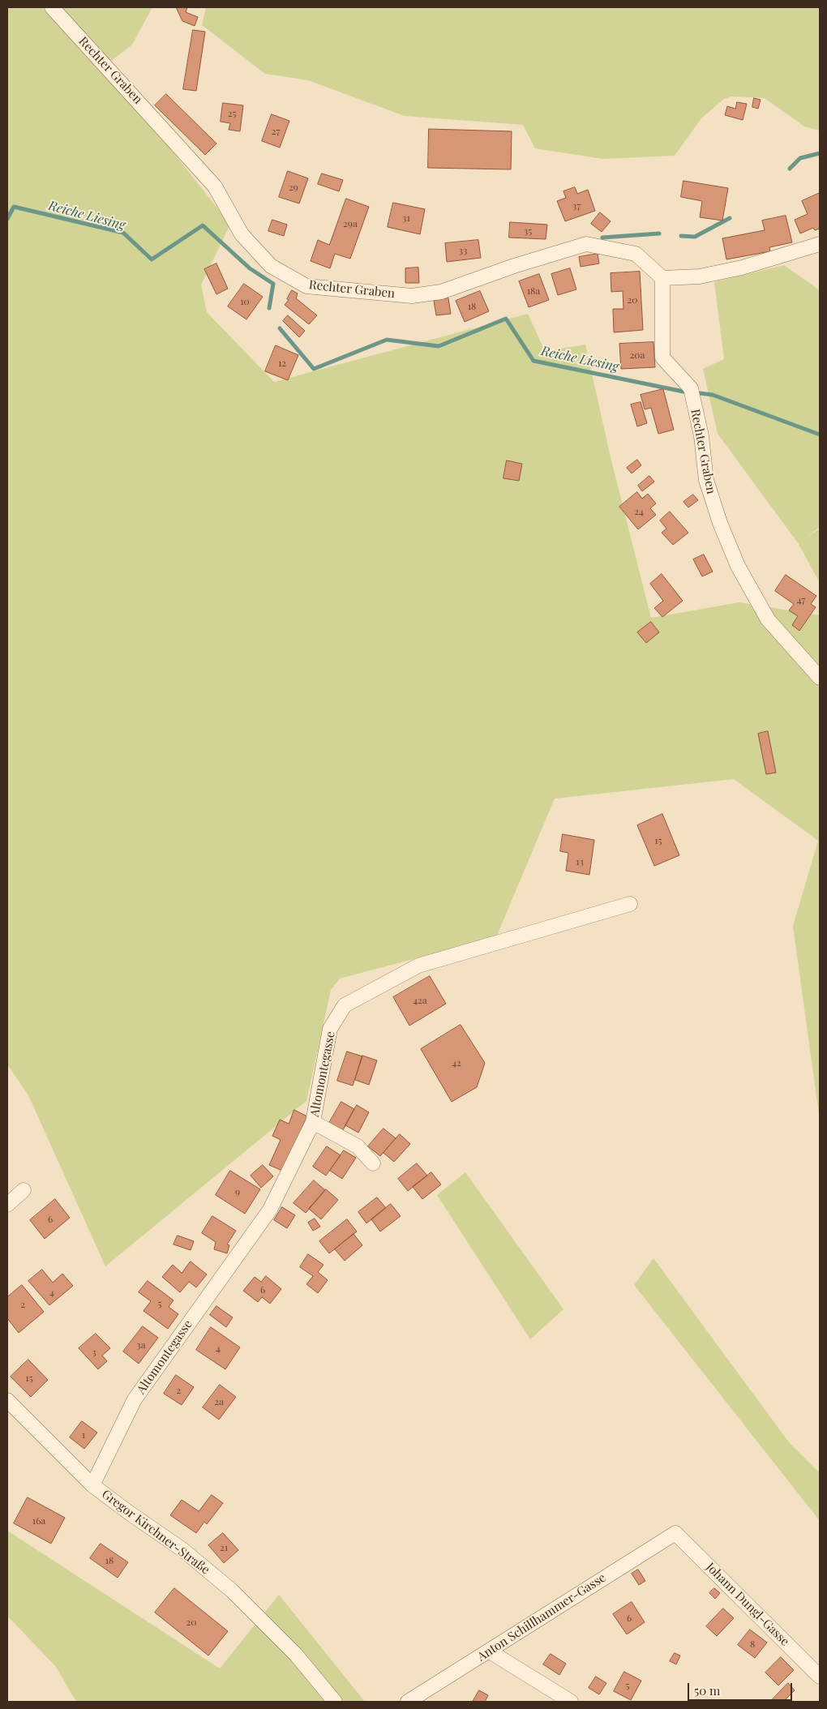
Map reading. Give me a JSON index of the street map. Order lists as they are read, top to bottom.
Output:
{
  "streets": {
    "street": [
      "Rechter Graben",
      "Altomontegasse",
      "Gregor Kirchner-Straße",
      "Johann Dungl-Gasse",
      "Anton Schillhammer-Gasse"
    ]
  },
  "crossings": [
    ["Altomontegasse", "Gregor Kirchner-Straße"],
    ["Johann Dungl-Gasse", "Anton Schillhammer-Gasse"]
  ],
  "water": ["Reiche Liesing"],
  "house_numbers": [
    "25",
    "27",
    "29",
    "37",
    "31",
    "29a",
    "35",
    "33",
    "18a",
    "20",
    "10",
    "18",
    "20a",
    "12",
    "24",
    "47",
    "15",
    "13",
    "42a",
    "42",
    "9",
    "6",
    "6",
    "4",
    "5",
    "2",
    "3a",
    "4",
    "3",
    "15",
    "2",
    "2a",
    "1",
    "16a",
    "21",
    "18",
    "6",
    "20",
    "8",
    "5"
  ],
  "scale_bar": "50 m"
}
